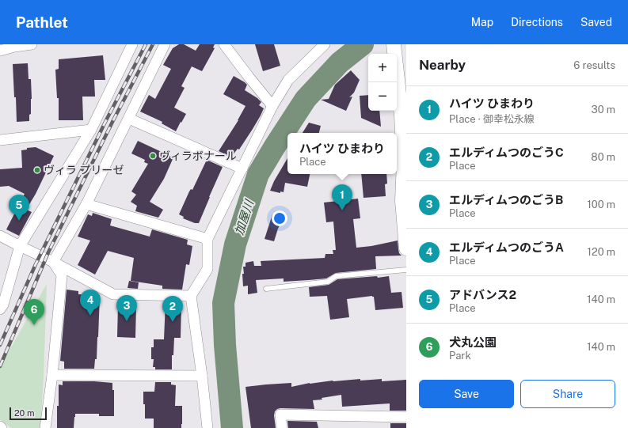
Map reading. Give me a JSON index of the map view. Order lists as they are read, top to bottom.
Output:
{
  "water": ["加屋川"],
  "places": ["ヴィラボナール", "ヴィラ プリーゼ"],
  "scale_bar": "20 m",
  "page": {
    "header": "Pathlet",
    "nav": ["Map", "Directions", "Saved"],
    "heading": ["Nearby", "6 results"],
    "map_buttons": ["+", "−"],
    "list": [
      {
        "mark": "1",
        "name": "ハイツ ひまわり",
        "note": "Place · 御幸松永線",
        "value": "30 m"
      },
      {
        "mark": "2",
        "name": "エルディムつのごうC",
        "note": "Place",
        "value": "80 m"
      },
      {
        "mark": "3",
        "name": "エルディムつのごうB",
        "note": "Place",
        "value": "100 m"
      },
      {
        "mark": "4",
        "name": "エルディムつのごうA",
        "note": "Place",
        "value": "120 m"
      },
      {
        "mark": "5",
        "name": "アドバンス2",
        "note": "Place",
        "value": "140 m"
      },
      {
        "mark": "6",
        "name": "犬丸公園",
        "note": "Park",
        "value": "140 m"
      }
    ],
    "popup": ["ハイツ ひまわり", "Place"],
    "pins": [
      "1",
      "5",
      "4",
      "3",
      "2",
      "6"
    ],
    "buttons": ["Save", "Share"],
    "scale": "20 m"
  }
}
